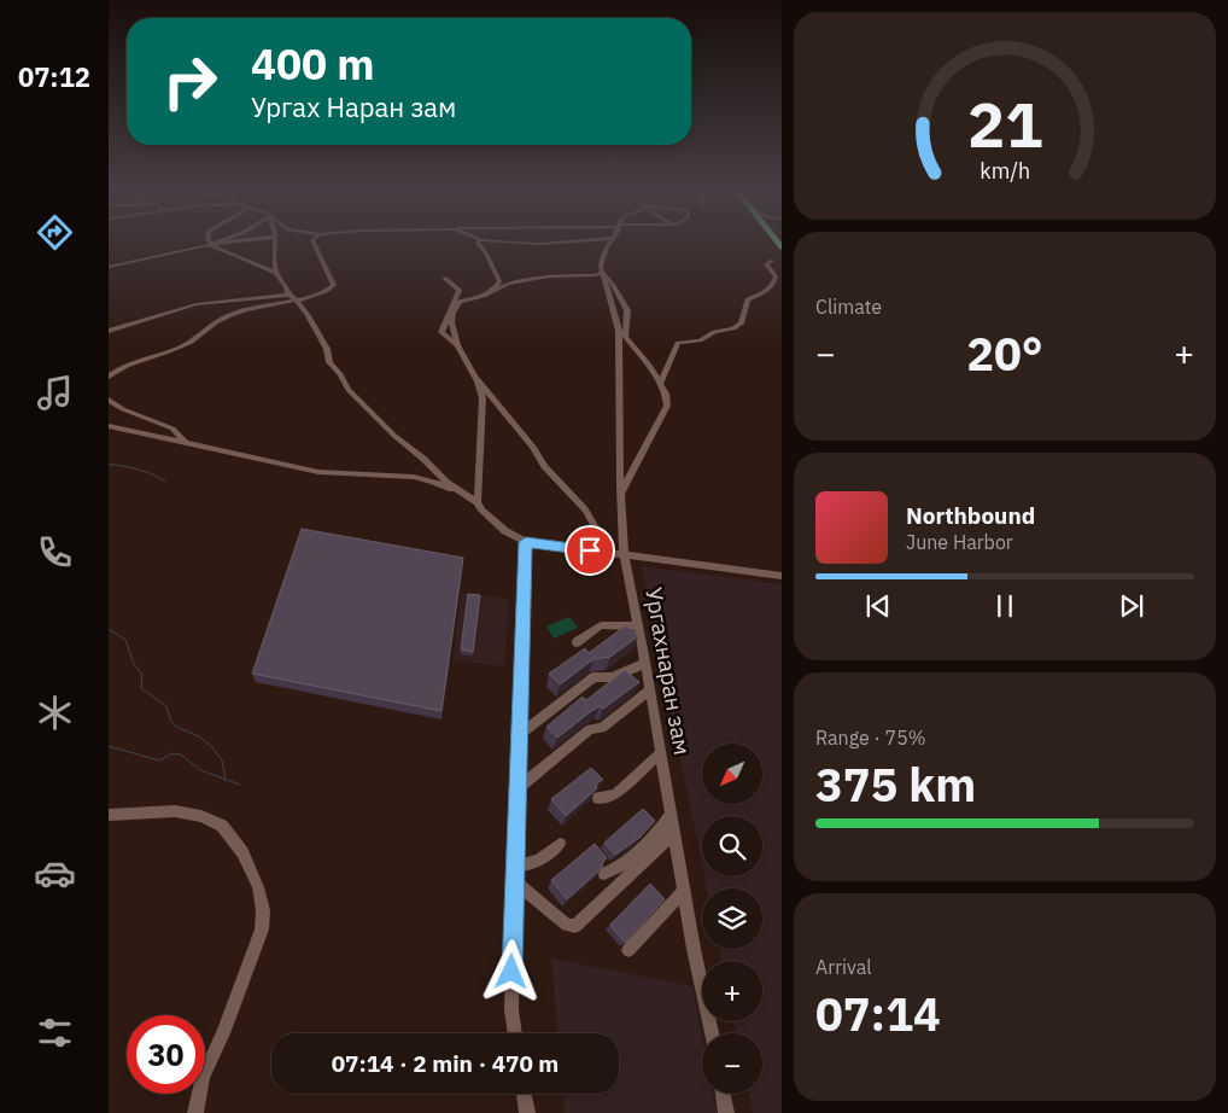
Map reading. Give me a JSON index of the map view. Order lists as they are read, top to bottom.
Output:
{
  "streets": {
    "street": ["Ургахнаран зам"]
  },
  "north": "bottom left",
  "page": {
    "tabs": "07:12",
    "turn": ["400 m", "Ургах Наран зам"],
    "tile": [
      "Climate",
      ["Range · 75%", "375 km"],
      ["Arrival", "07:14"]
    ],
    "heat": ["−", "20°", "+"],
    "song": ["Northbound", "June Harbor"],
    "map_buttons": ["+", "−"],
    "limit": "30",
    "trip": "07:14 · 2 min · 470 m",
    "gauge": ["21", "km/h"]
  }
}
